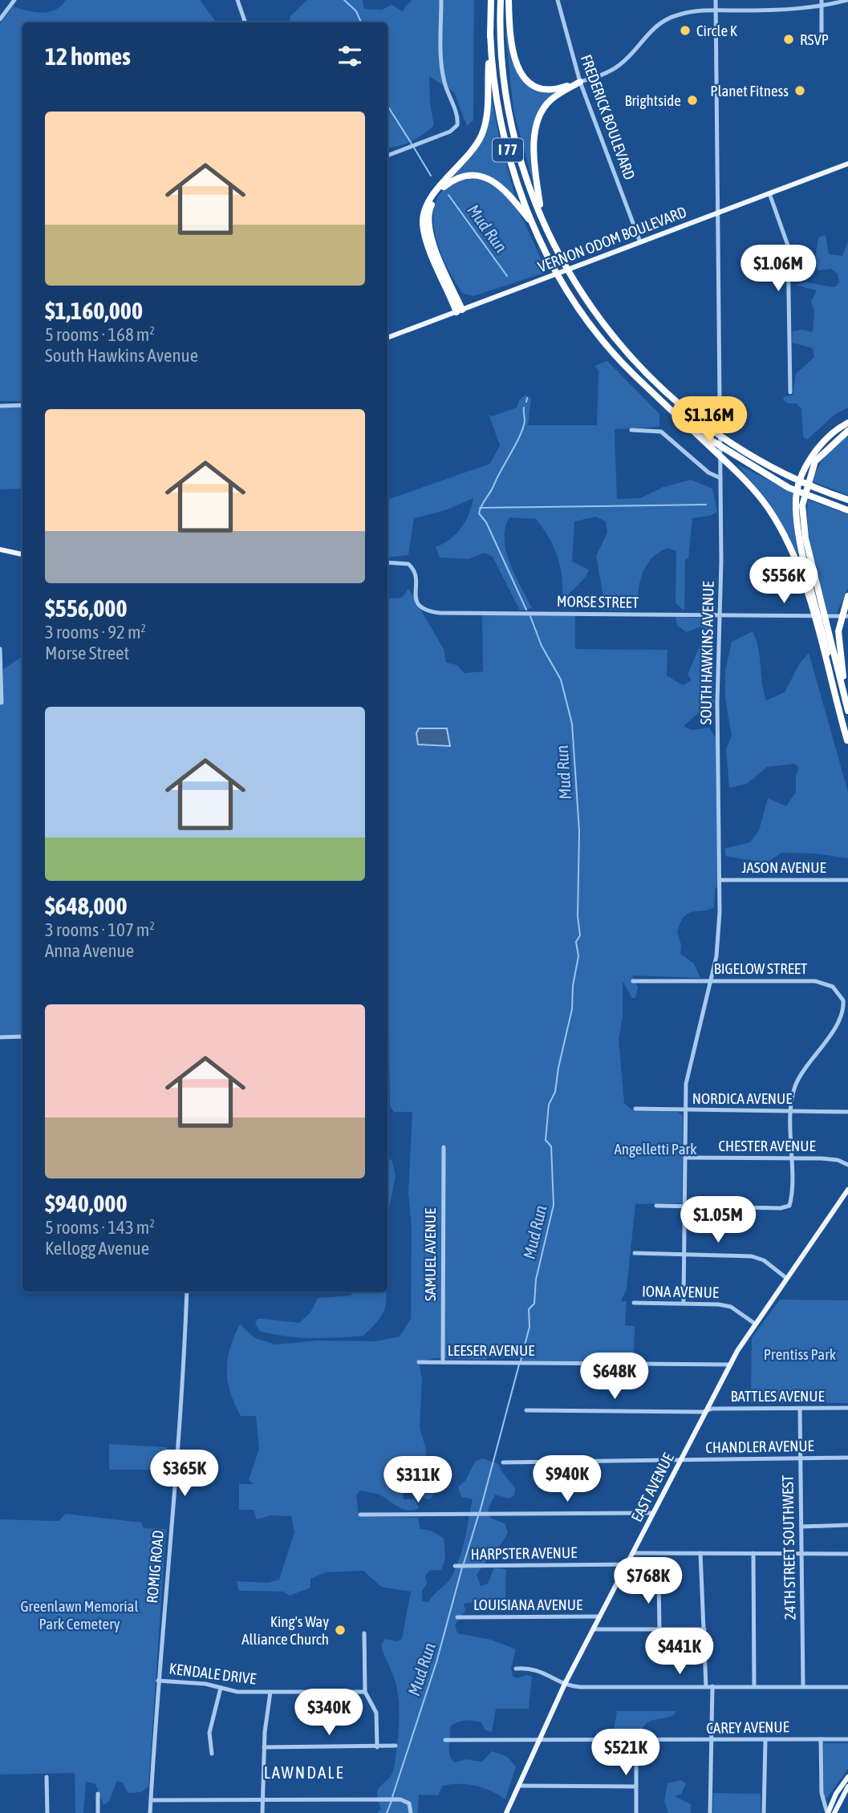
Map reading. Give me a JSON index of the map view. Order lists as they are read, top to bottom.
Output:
{
  "streets": {
    "highway": ["I 77"],
    "main road": ["VERNON ODOM BOULEVARD", "EAST AVENUE"],
    "street": [
      "FREDERICK BOULEVARD",
      "MORSE STREET",
      "SOUTH HAWKINS AVENUE",
      "JASON AVENUE",
      "BIGELOW STREET",
      "NORDICA AVENUE",
      "CHESTER AVENUE",
      "SAMUEL AVENUE",
      "IONA AVENUE",
      "LEESER AVENUE",
      "BATTLES AVENUE",
      "CHANDLER AVENUE",
      "24TH STREET SOUTHWEST",
      "HARPSTER AVENUE",
      "ROMIG ROAD",
      "LOUISIANA AVENUE",
      "KENDALE DRIVE",
      "CAREY AVENUE"
    ]
  },
  "crossings": [
    ["FREDERICK BOULEVARD", "VERNON ODOM BOULEVARD"],
    ["VERNON ODOM BOULEVARD", "SOUTH HAWKINS AVENUE"],
    ["MORSE STREET", "SOUTH HAWKINS AVENUE"],
    ["SOUTH HAWKINS AVENUE", "JASON AVENUE"],
    ["SOUTH HAWKINS AVENUE", "BIGELOW STREET"],
    ["SOUTH HAWKINS AVENUE", "NORDICA AVENUE"],
    ["SOUTH HAWKINS AVENUE", "CHESTER AVENUE"],
    ["SOUTH HAWKINS AVENUE", "IONA AVENUE"],
    ["BIGELOW STREET", "NORDICA AVENUE"],
    ["BIGELOW STREET", "CHESTER AVENUE"],
    ["SAMUEL AVENUE", "LEESER AVENUE"],
    ["IONA AVENUE", "EAST AVENUE"],
    ["LEESER AVENUE", "EAST AVENUE"],
    ["BATTLES AVENUE", "EAST AVENUE"],
    ["BATTLES AVENUE", "24TH STREET SOUTHWEST"],
    ["CHANDLER AVENUE", "EAST AVENUE"],
    ["CHANDLER AVENUE", "24TH STREET SOUTHWEST"],
    ["EAST AVENUE", "HARPSTER AVENUE"],
    ["EAST AVENUE", "LOUISIANA AVENUE"],
    ["EAST AVENUE", "CAREY AVENUE"],
    ["ROMIG ROAD", "KENDALE DRIVE"]
  ],
  "districts": ["LAWNDALE"],
  "water": ["Mud Run"],
  "parks": ["Angelletti Park", "Prentiss Park", "Greenlawn Memorial Park Cemetery"],
  "places": [
    "Circle K",
    "RSVP",
    "Planet Fitness",
    "Brightside",
    "King's Way Alliance Church"
  ],
  "page": {
    "heading": "12 homes",
    "list": [
      {
        "name": "$1,160,000",
        "note": "5 rooms · 168 m² · South Hawkins Avenue"
      },
      {
        "name": "$556,000",
        "note": "3 rooms · 92 m² · Morse Street"
      },
      {
        "name": "$648,000",
        "note": "3 rooms · 107 m² · Anna Avenue"
      },
      {
        "name": "$940,000",
        "note": "5 rooms · 143 m² · Kellogg Avenue"
      }
    ],
    "price": [
      "$1.06M",
      "$1.16M",
      "$556K",
      "$1.05M",
      "$648K",
      "$365K",
      "$940K",
      "$311K",
      "$768K",
      "$441K",
      "$340K",
      "$521K"
    ]
  }
}
